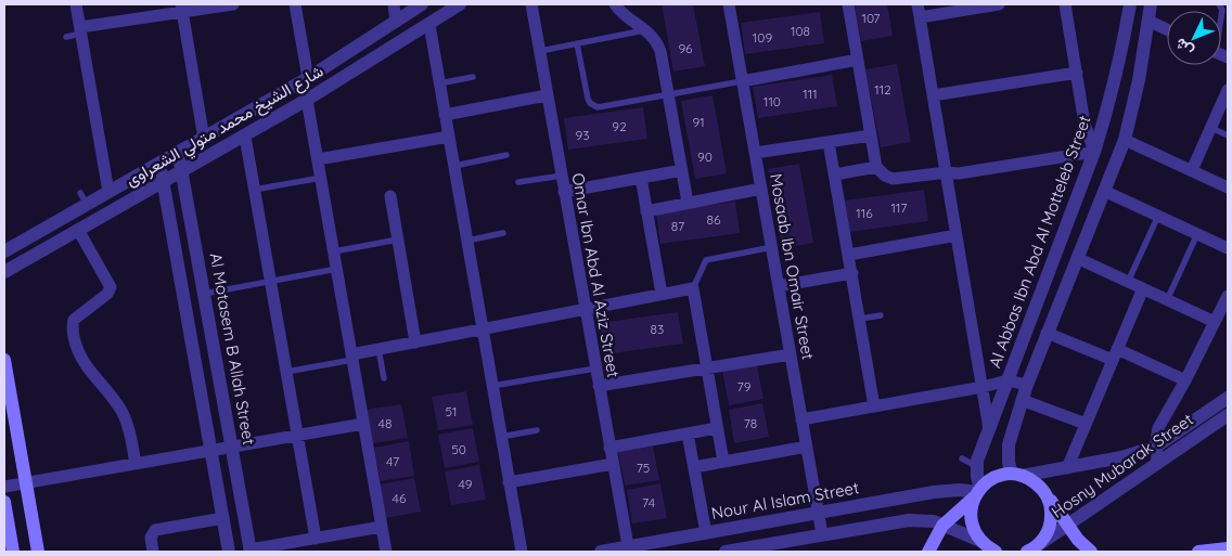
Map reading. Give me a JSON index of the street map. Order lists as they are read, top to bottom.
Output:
{
  "streets": {
    "street": [
      "شارع الشيخ محمد متولي الشعراوى",
      "Al Abbas Ibn Abd Al Motteleb Street",
      "Mosaab Ibn Omair Street",
      "Omar Ibn Abd Al Aziz Street",
      "Al Motasem B Allah Street",
      "Hosny Mubarak Street",
      "Nour Al Islam Street"
    ]
  },
  "crossings": [
    ["شارع الشيخ محمد متولي الشعراوى", "Al Motasem B Allah Street"],
    ["Mosaab Ibn Omair Street", "Nour Al Islam Street"],
    ["Omar Ibn Abd Al Aziz Street", "Nour Al Islam Street"]
  ],
  "house_numbers": [
    "107",
    "108",
    "109",
    "96",
    "112",
    "111",
    "110",
    "91",
    "92",
    "93",
    "90",
    "117",
    "116",
    "86",
    "87",
    "83",
    "79",
    "51",
    "48",
    "78",
    "50",
    "47",
    "75",
    "49",
    "46",
    "74"
  ],
  "north": "bottom left"
}
